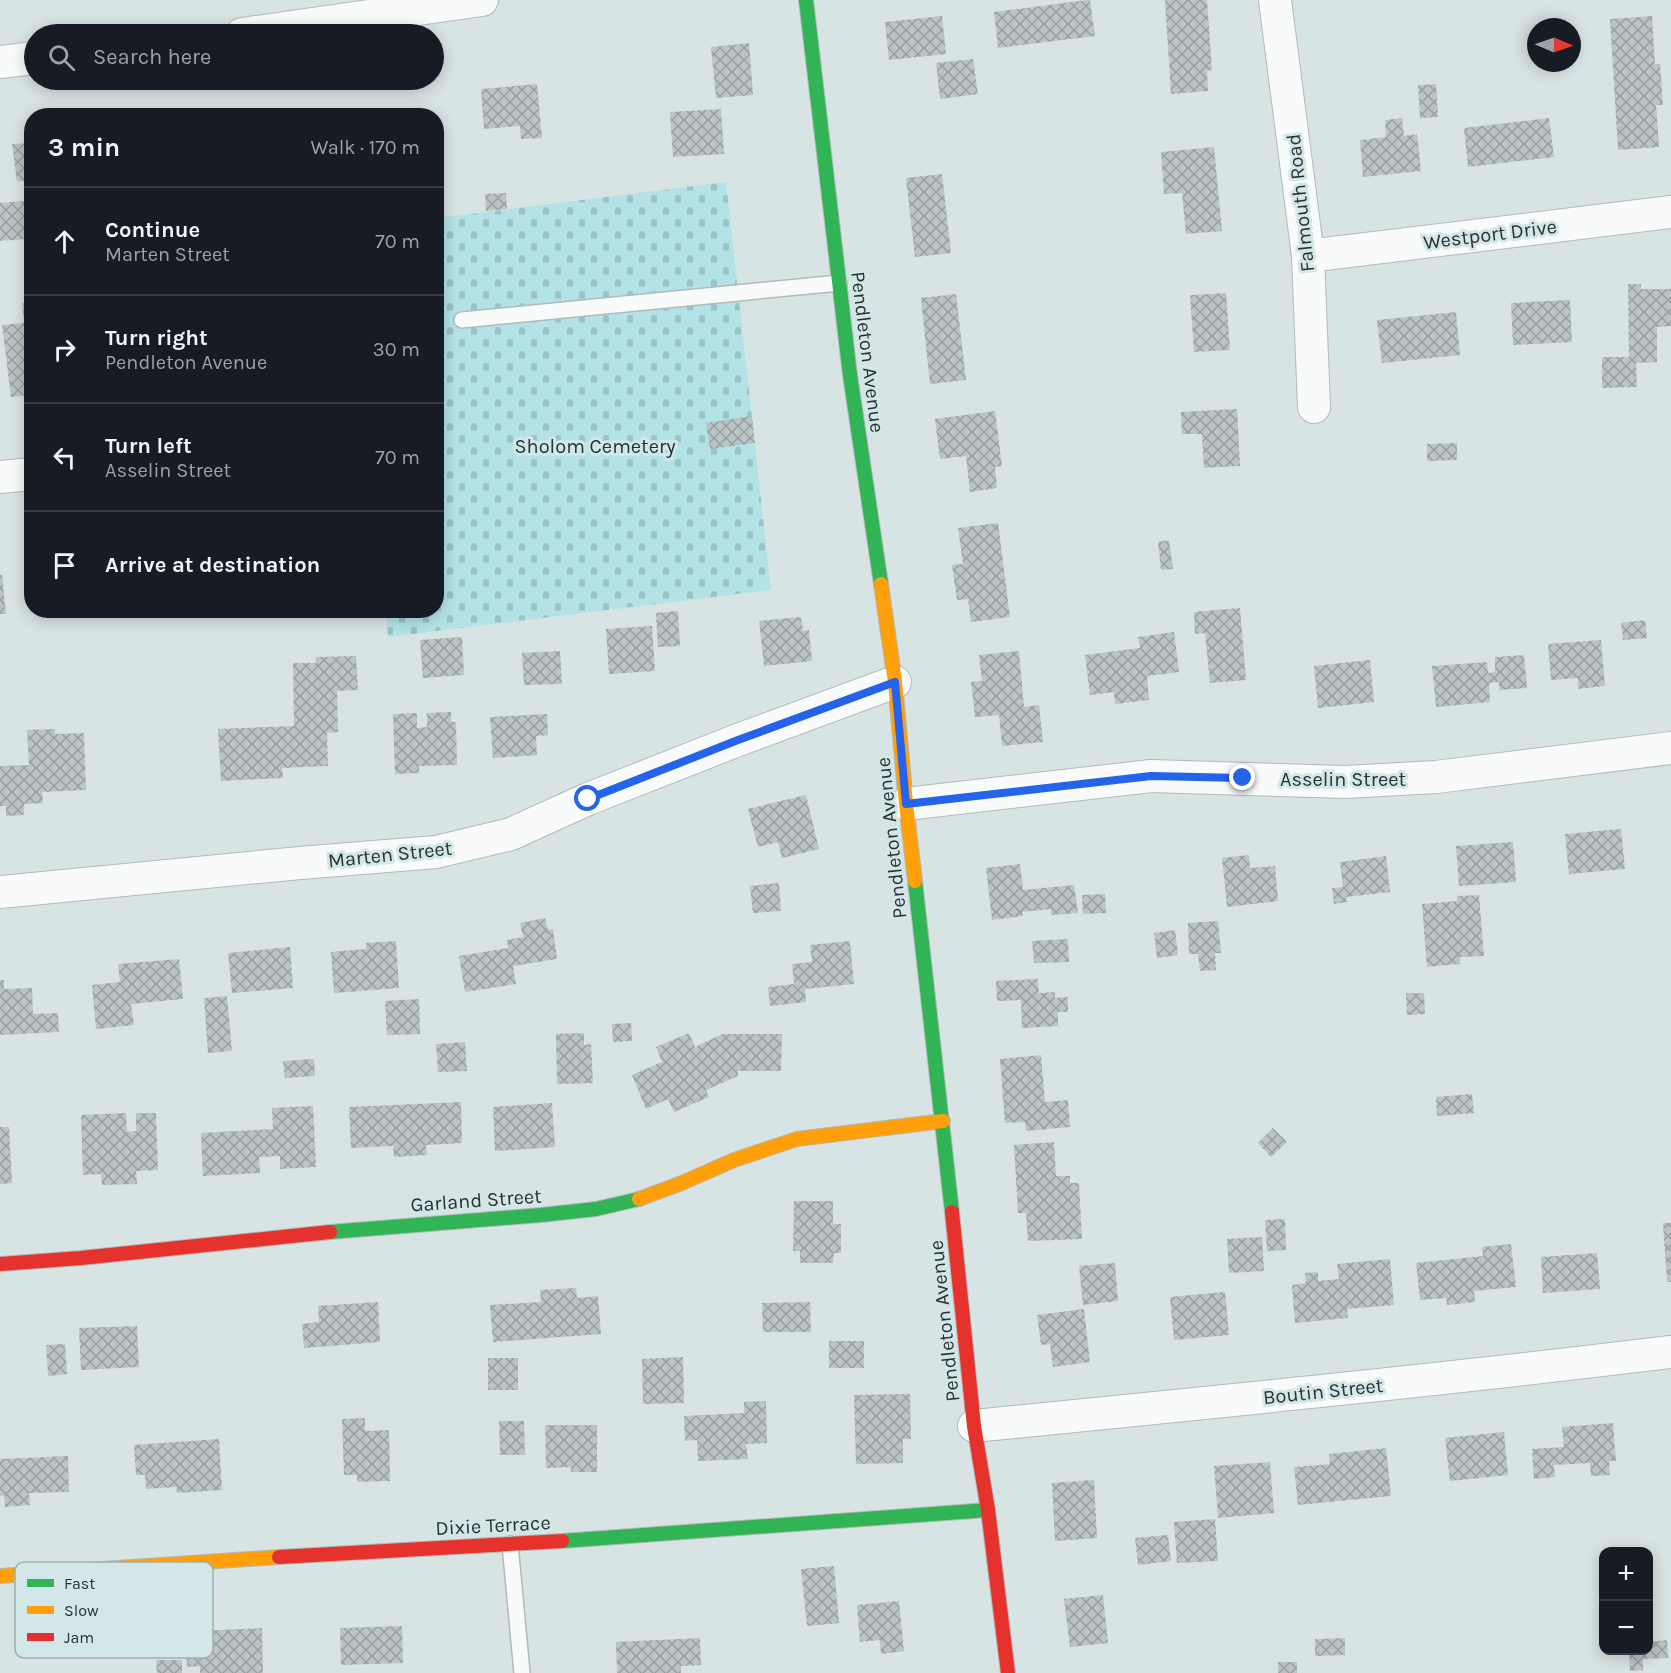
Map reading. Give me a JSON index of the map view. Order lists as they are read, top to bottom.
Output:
{
  "streets": {
    "street": [
      "Falmouth Road",
      "Westport Drive",
      "Pendleton Avenue",
      "Asselin Street",
      "Marten Street",
      "Garland Street",
      "Boutin Street",
      "Dixie Terrace"
    ]
  },
  "crossings": [
    ["Falmouth Road", "Westport Drive"],
    ["Pendleton Avenue", "Asselin Street"],
    ["Pendleton Avenue", "Marten Street"],
    ["Pendleton Avenue", "Garland Street"],
    ["Pendleton Avenue", "Boutin Street"],
    ["Pendleton Avenue", "Dixie Terrace"]
  ],
  "parks": ["Sholom Cemetery"],
  "legend": ["Fast", "Slow", "Jam"],
  "north": "right",
  "page": {
    "search": "Search here",
    "heading": ["3 min", "Walk · 170 m"],
    "list": [
      ["Continue", "Marten Street", "70 m"],
      ["Turn right", "Pendleton Avenue", "30 m"],
      ["Turn left", "Asselin Street", "70 m"],
      "Arrive at destination"
    ],
    "map_buttons": ["+", "−"]
  }
}
